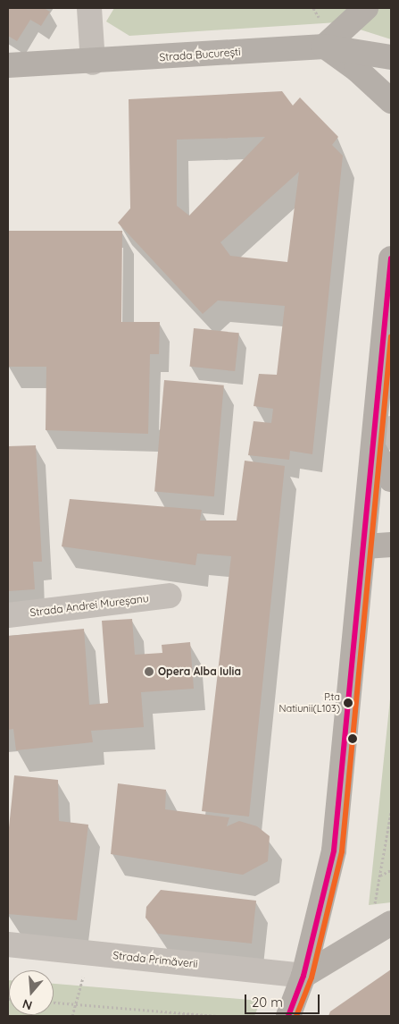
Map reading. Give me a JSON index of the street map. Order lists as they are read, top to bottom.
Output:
{
  "streets": {
    "main road": ["Strada București"],
    "street": ["Strada Andrei Mureșanu", "Strada Primăverii"]
  },
  "places": ["Opera Alba Iulia", "P.ta Natiunii(L103)"],
  "scale_bar": "20 m",
  "north": "bottom"
}
